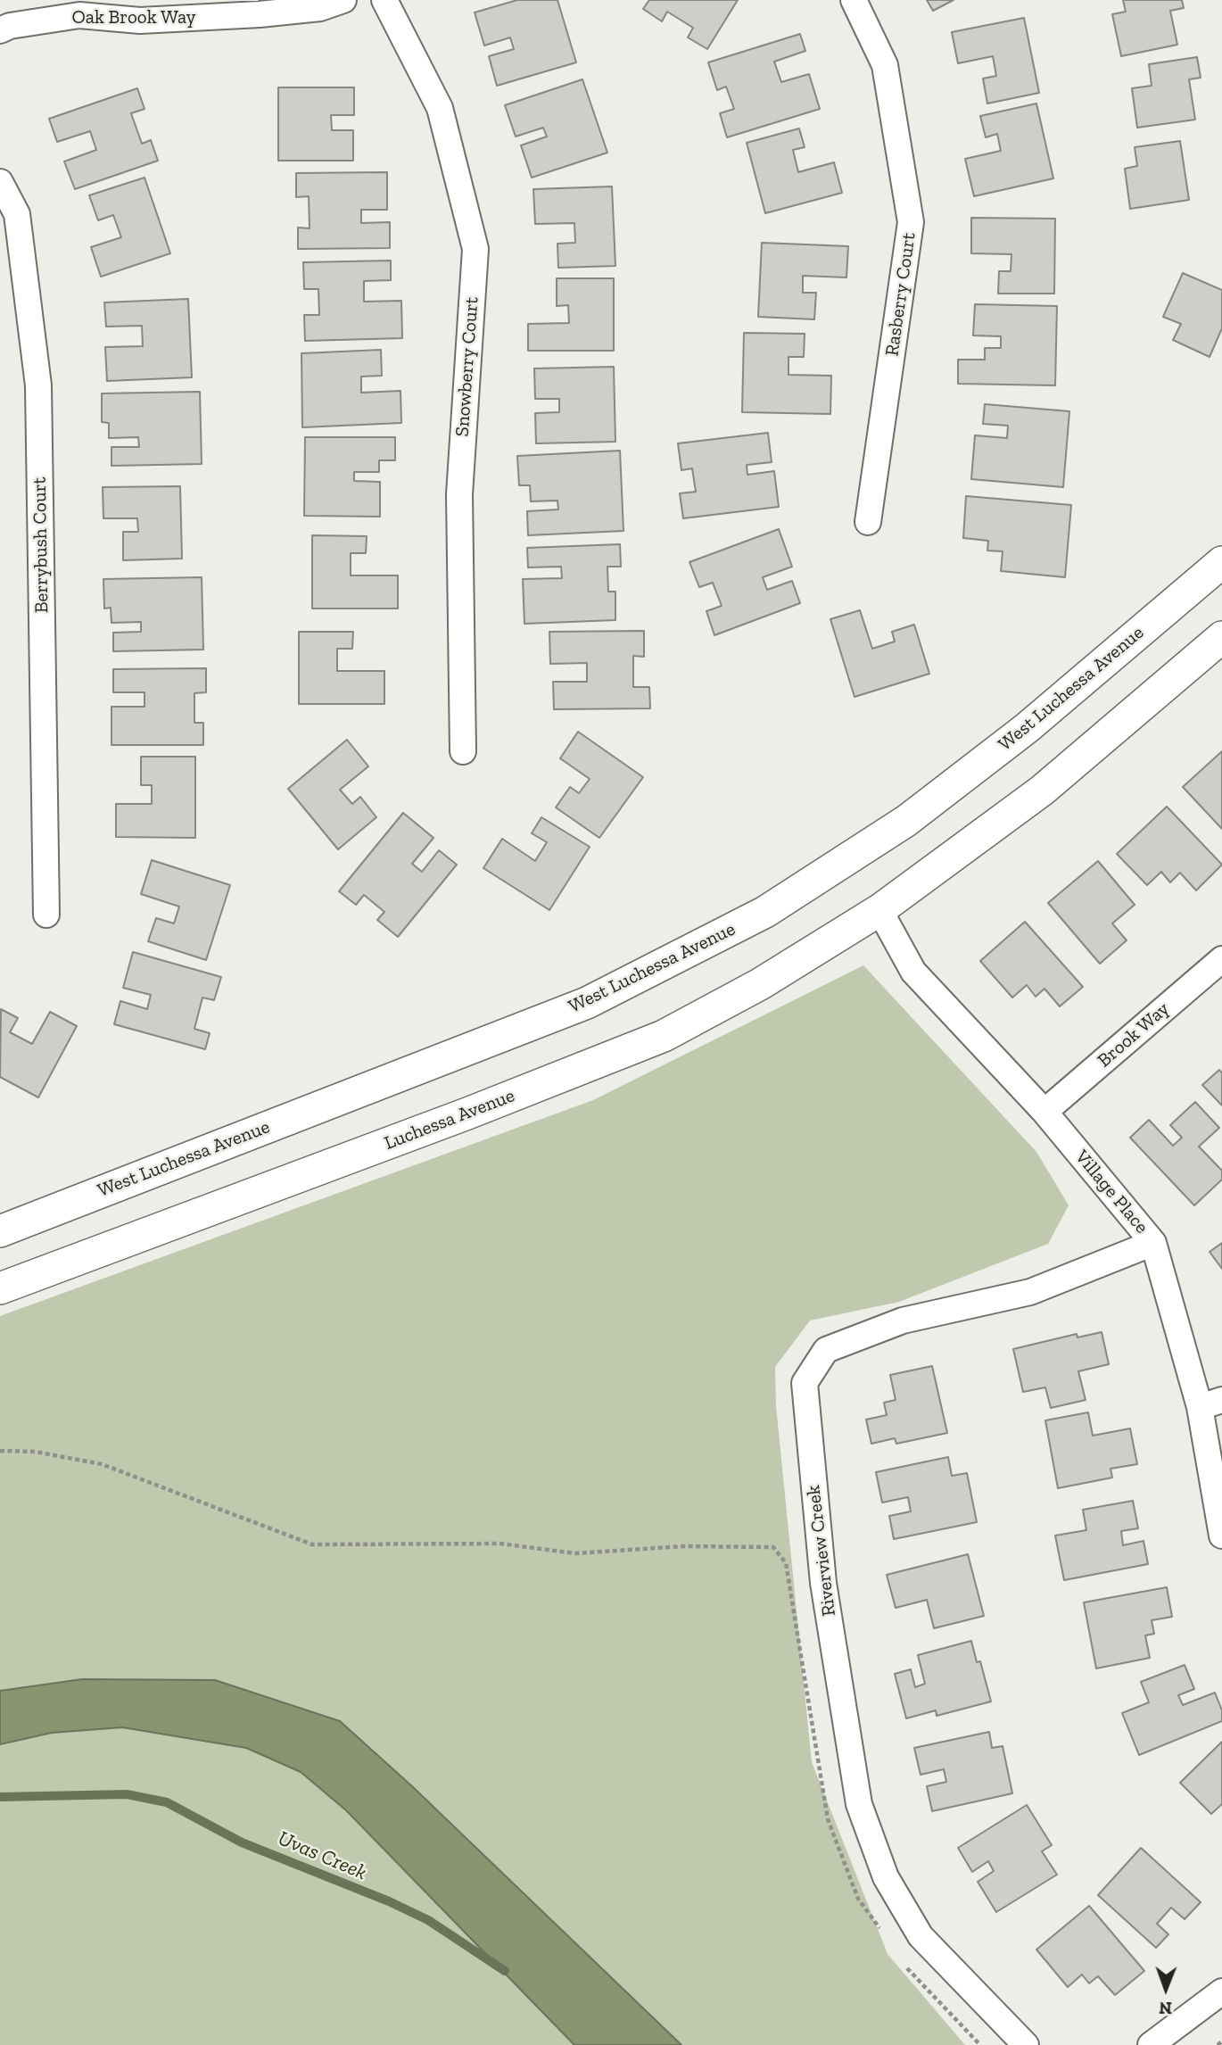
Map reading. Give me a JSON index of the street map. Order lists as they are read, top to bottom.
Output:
{
  "streets": {
    "street": [
      "Oak Brook Way",
      "Rasberry Court",
      "Snowberry Court",
      "Berrybush Court",
      "West Luchessa Avenue",
      "Brook Way",
      "Luchessa Avenue",
      "Village Place",
      "Riverview Creek"
    ]
  },
  "crossings": [
    ["Brook Way", "Village Place"],
    ["Luchessa Avenue", "Village Place"],
    ["Village Place", "Riverview Creek"]
  ],
  "water": ["Uvas Creek"],
  "north": "bottom"
}
